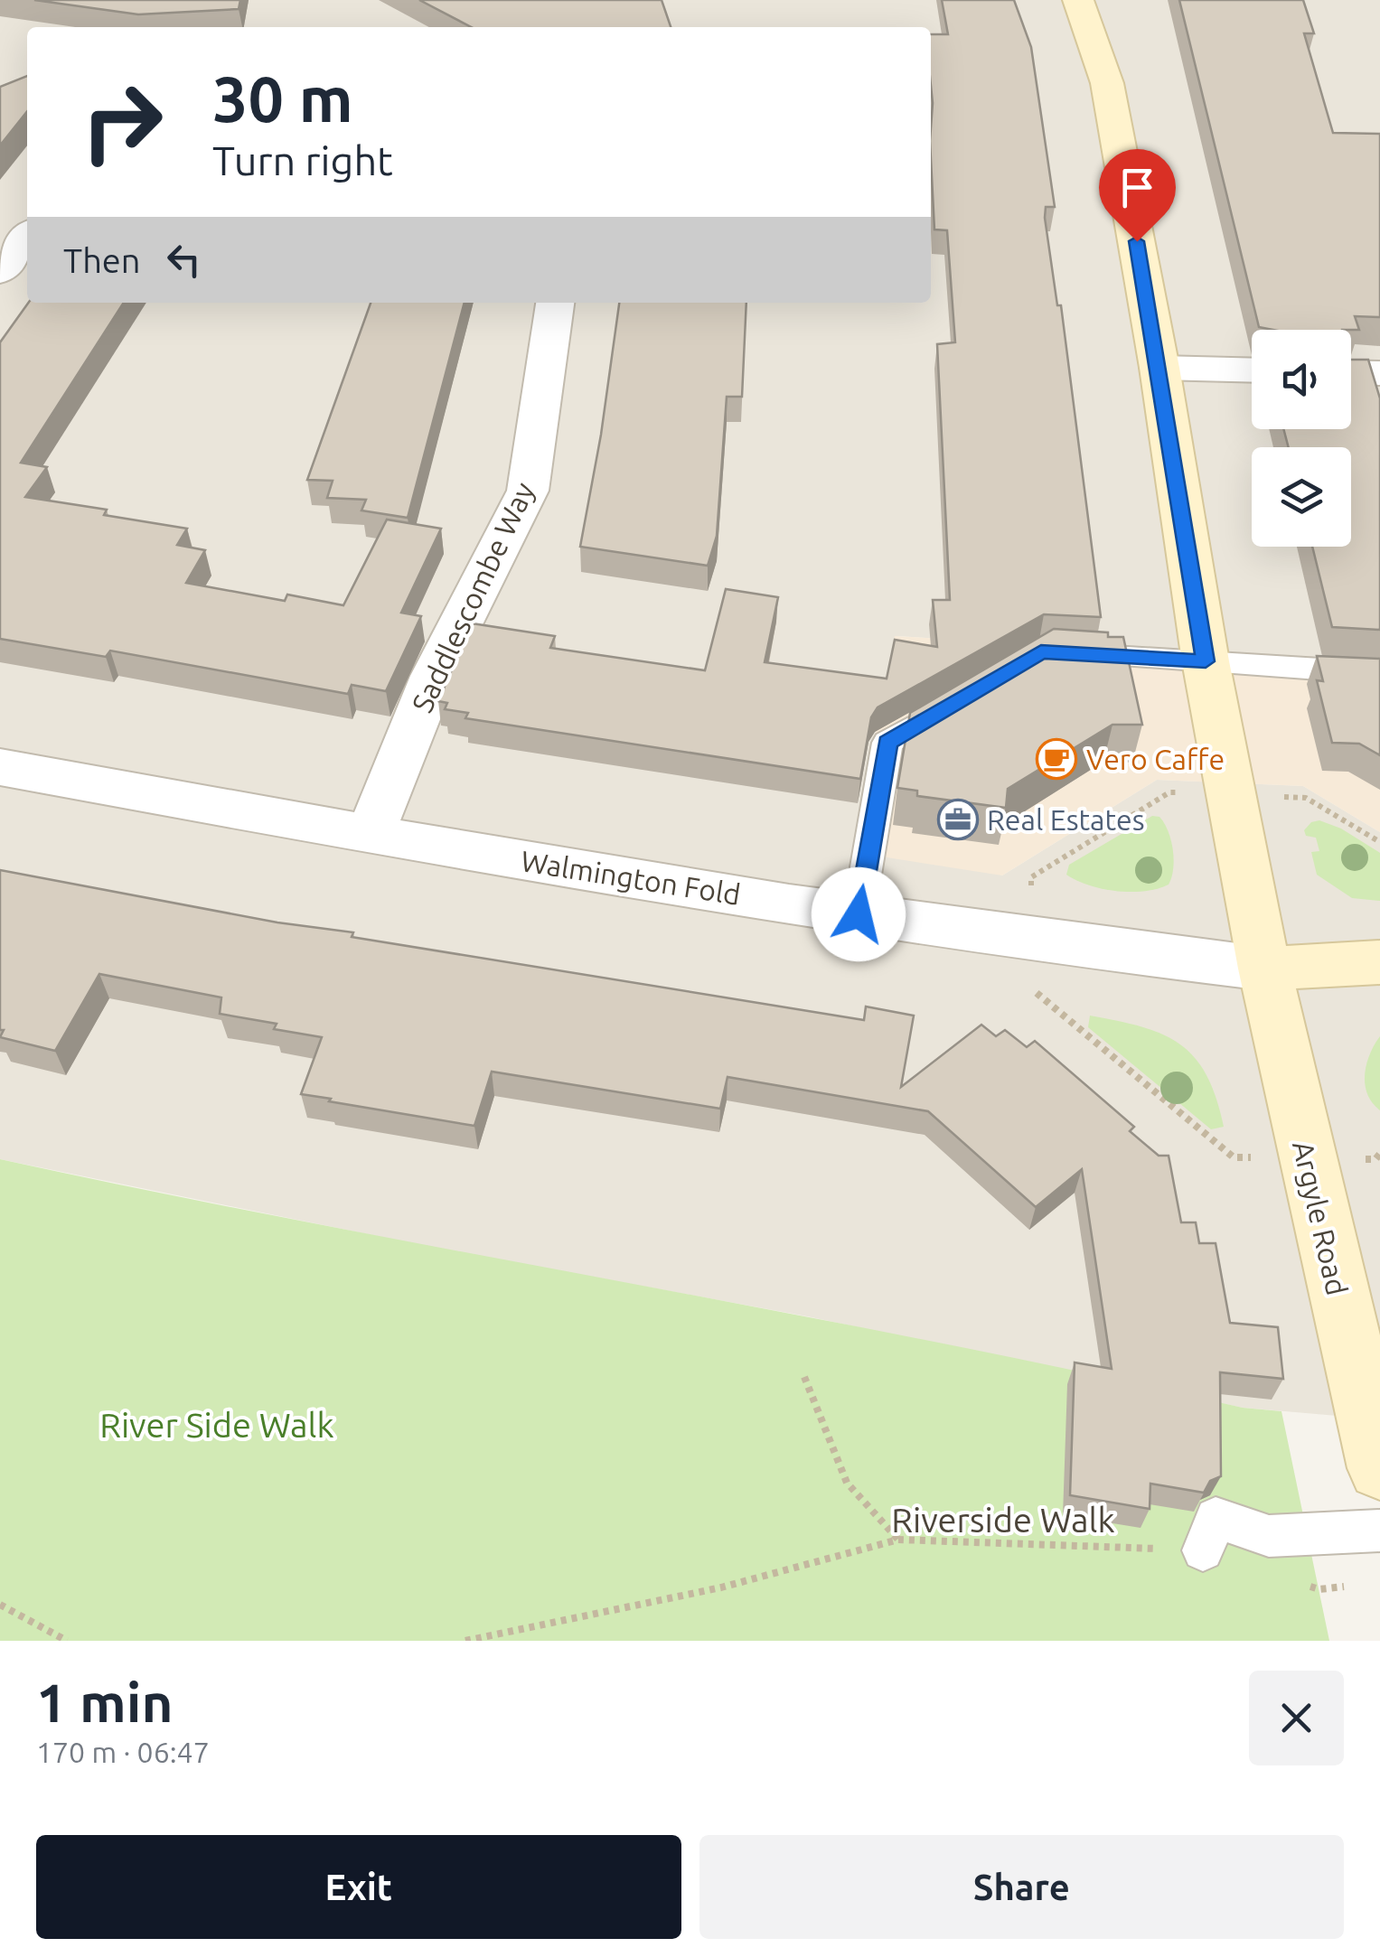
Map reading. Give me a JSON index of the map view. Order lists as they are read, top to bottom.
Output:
{
  "streets": {
    "street": ["Saddlescombe Way", "Walmington Fold", "Argyle Road"],
    "path": ["Riverside Walk"]
  },
  "crossings": [
    ["Saddlescombe Way", "Walmington Fold"],
    ["Walmington Fold", "Argyle Road"]
  ],
  "parks": ["River Side Walk"],
  "places": {
    "cafe": ["Vero Caffe"],
    "office": ["Real Estates"]
  },
  "page": {
    "turn": ["30 m", "Turn right"],
    "then": "Then",
    "heading": ["1 min", "170 m · 06:47"],
    "buttons": ["Exit", "Share"]
  }
}
